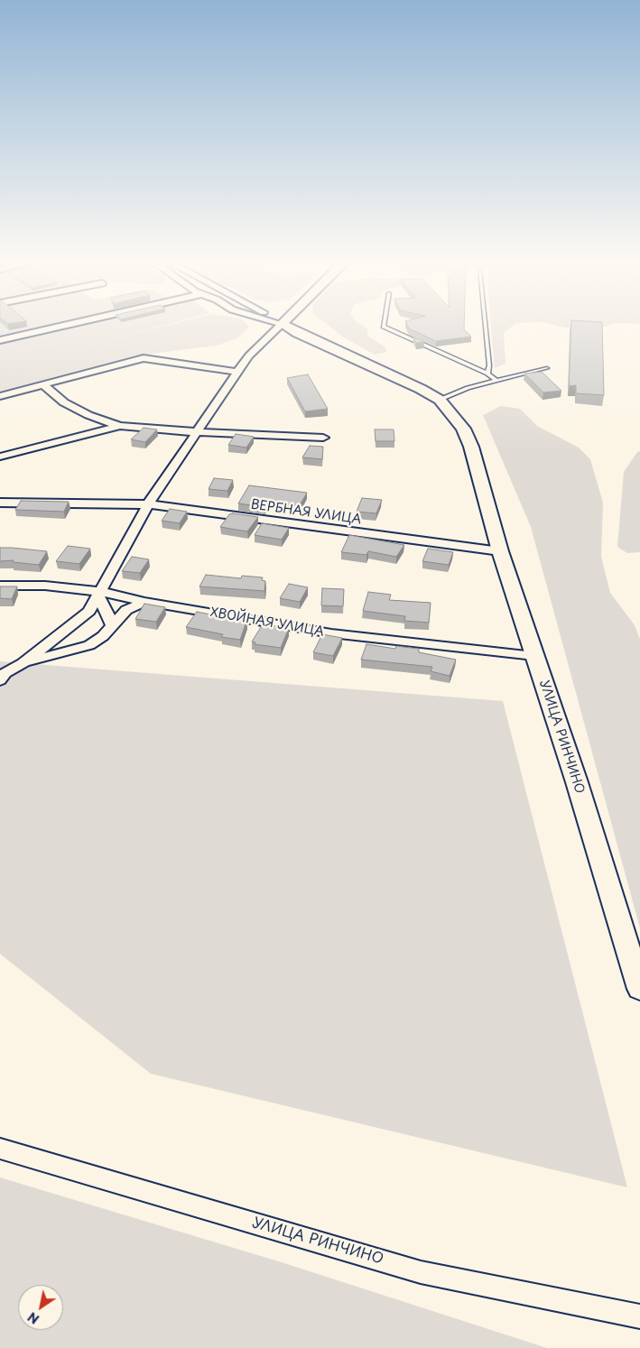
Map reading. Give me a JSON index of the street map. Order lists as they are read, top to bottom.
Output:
{
  "streets": {
    "street": ["ВЕРБНАЯ УЛИЦА", "ХВОЙНАЯ УЛИЦА", "УЛИЦА РИНЧИНО"]
  },
  "crossings": [
    ["ВЕРБНАЯ УЛИЦА", "УЛИЦА РИНЧИНО"],
    ["ХВОЙНАЯ УЛИЦА", "УЛИЦА РИНЧИНО"]
  ],
  "north": "bottom left"
}
